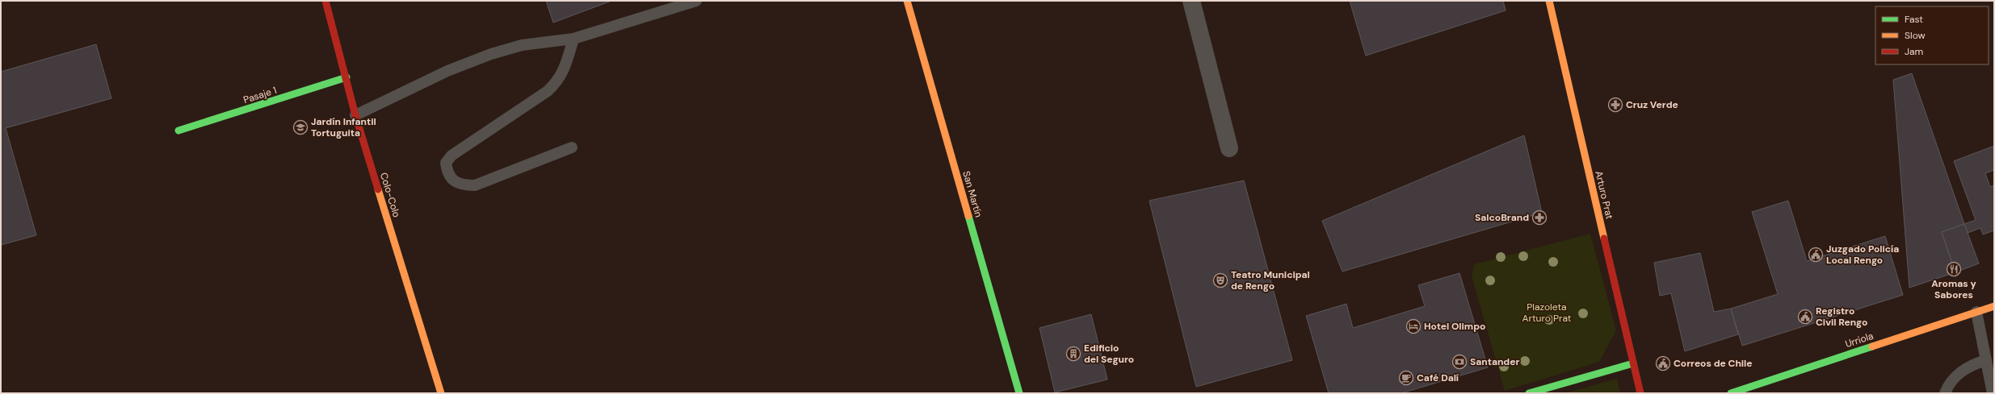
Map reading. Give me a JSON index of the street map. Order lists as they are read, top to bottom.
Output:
{
  "streets": {
    "main road": [
      "Pasaje 1",
      "San Martín",
      "Colo-Colo",
      "Arturo Prat",
      "Urriola"
    ]
  },
  "crossings": [
    ["Pasaje 1", "Colo-Colo"]
  ],
  "parks": ["Plazoleta Arturo Prat"],
  "places": {
    "pharmacy": ["Cruz Verde", "SalcoBrand"],
    "school or university": ["Jardín Infantil Tortuguita"],
    "public building": ["Juzgado Policía Local Rengo", "Registro Civil Rengo", "Correos de Chile"],
    "restaurant": ["Aromas y Sabores"],
    "theatre": ["Teatro Municipal de Rengo"],
    "hotel": ["Hotel Olimpo"],
    "building": ["Edificio del Seguro"],
    "bank": ["Santander"],
    "cafe": ["Café Dalí"]
  },
  "legend": ["Fast", "Slow", "Jam"]
}
